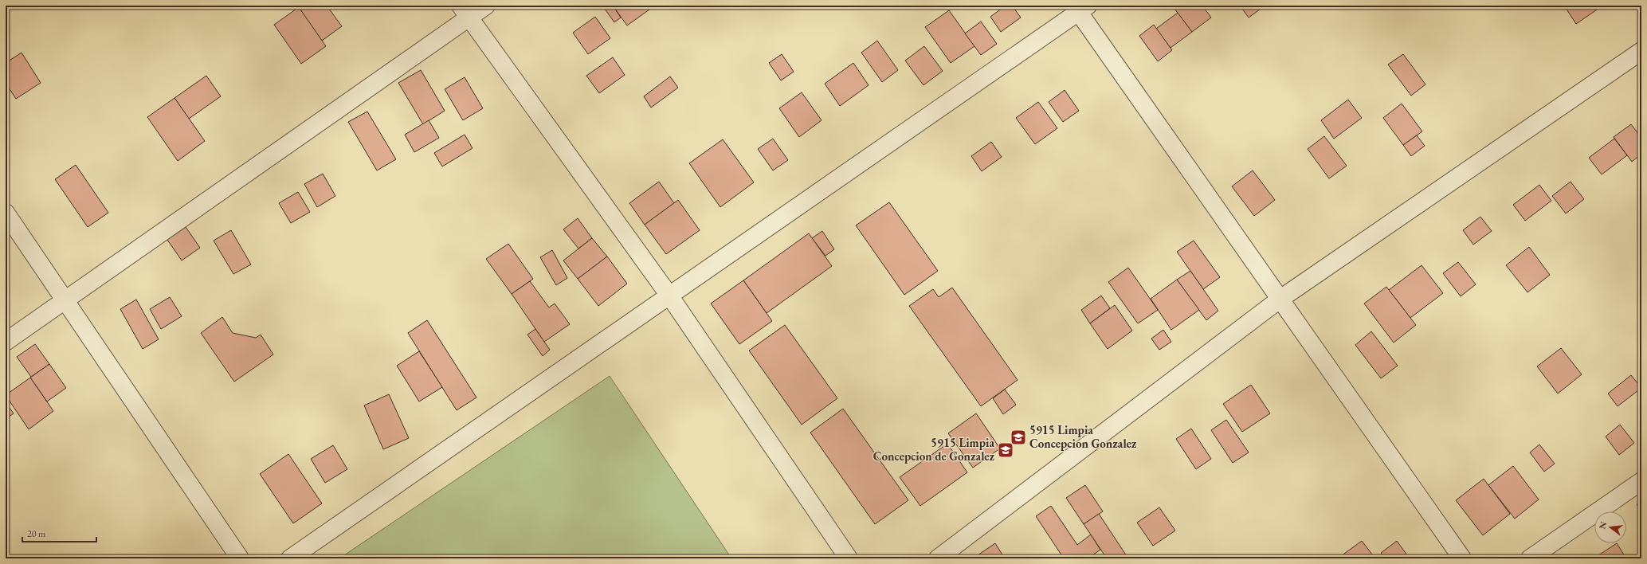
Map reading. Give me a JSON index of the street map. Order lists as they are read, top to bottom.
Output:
{
  "places": {
    "school or university": ["5915 Limpia Concepcion Gonzalez", "5915 Limpia Concepcion de Gonzalez"]
  },
  "scale_bar": "20 m",
  "north": "left"
}
